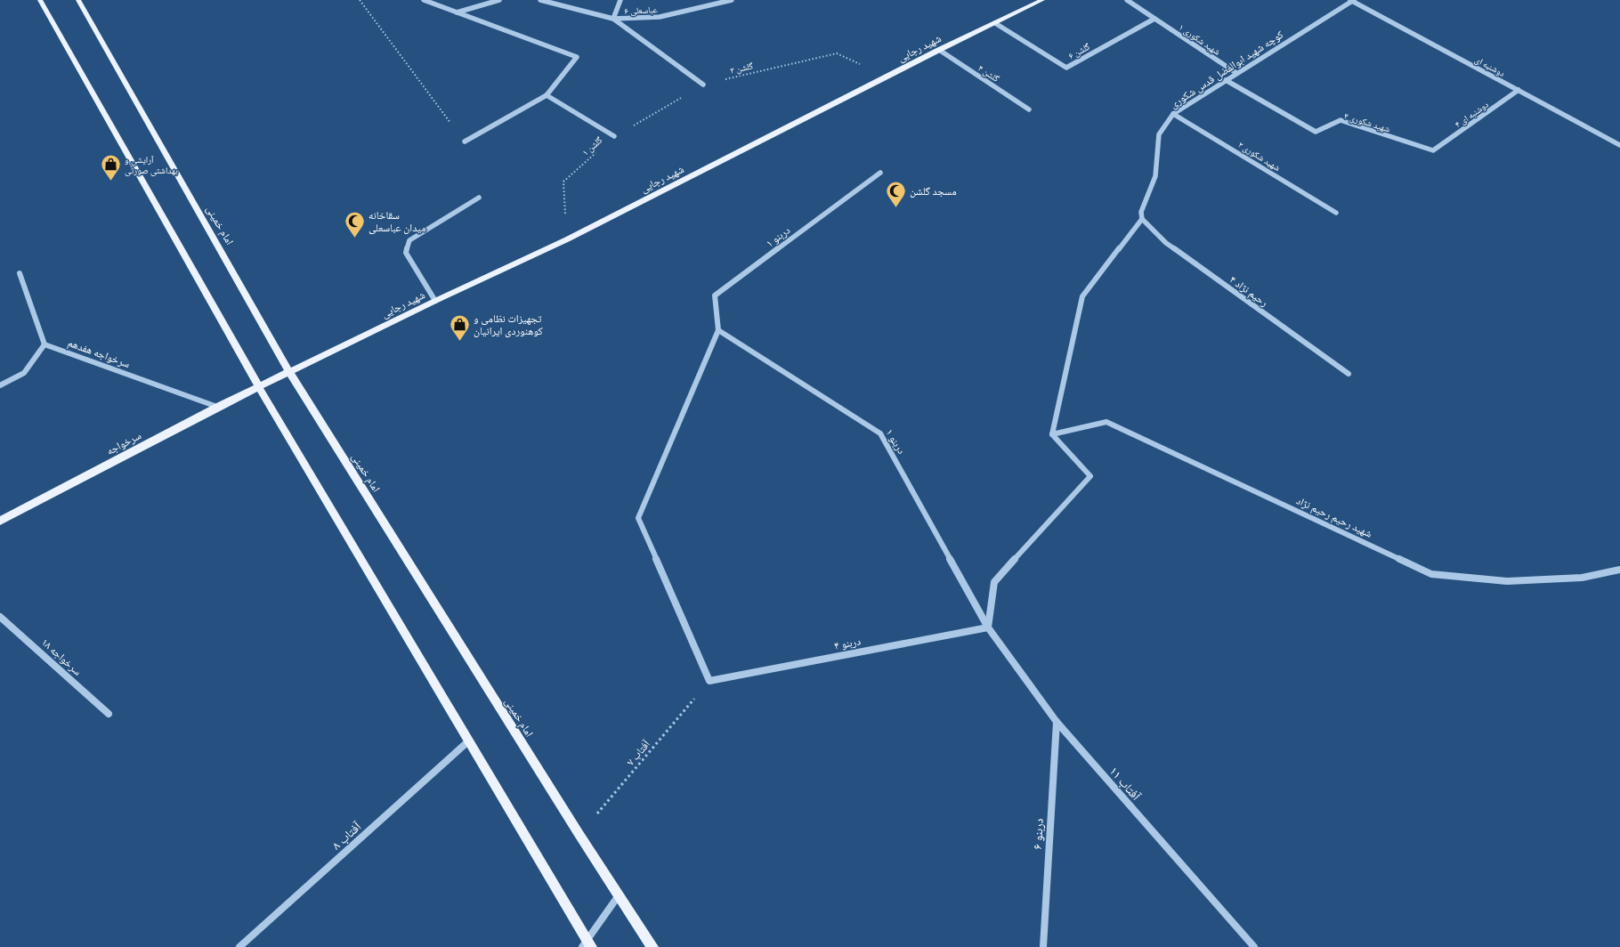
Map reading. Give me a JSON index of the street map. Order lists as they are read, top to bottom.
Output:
{
  "streets": {
    "main road": ["شهید رجایی", "امام خمینی", "سرخواجه"],
    "street": [
      "۶ عباسعلی",
      "۱ شهید شکوری",
      "۶ گلشن",
      "دوشنبه ای",
      "کوچه شهید ابوالفضل قدس شکوری",
      "۴ گلشن",
      "۴ دوشنبه ای",
      "۴ شهید شکوری",
      "۱ گلشن",
      "۲ شهید شکوری",
      "۱ دربنو",
      "رحیم نژاد ۴",
      "سرخواجه هفدهم",
      "دربنو ۱",
      "شهید رحیم رحیم نژاد",
      "۴ دربنو",
      "۱۸ سرخواجه",
      "آفتاب ۱۱",
      "۶ دربنو",
      "آفتاب ۸"
    ],
    "path": ["۳ گلشن", "آفتاب ۷"]
  },
  "crossings": [
    ["۱ شهید شکوری", "۶ گلشن"],
    ["۱ شهید شکوری", "کوچه شهید ابوالفضل قدس شکوری"],
    ["شهید رجایی", "۶ گلشن"],
    ["شهید رجایی", "۳ گلشن"],
    ["شهید رجایی", "۴ گلشن"],
    ["شهید رجایی", "۱ گلشن"],
    ["شهید رجایی", "امام خمینی"],
    ["شهید رجایی", "سرخواجه"],
    ["دوشنبه ای", "کوچه شهید ابوالفضل قدس شکوری"],
    ["دوشنبه ای", "۴ دوشنبه ای"],
    ["۳ گلشن", "۱ گلشن"],
    ["کوچه شهید ابوالفضل قدس شکوری", "۴ شهید شکوری"],
    ["کوچه شهید ابوالفضل قدس شکوری", "۲ شهید شکوری"],
    ["کوچه شهید ابوالفضل قدس شکوری", "رحیم نژاد ۴"],
    ["کوچه شهید ابوالفضل قدس شکوری", "شهید رحیم رحیم نژاد"],
    ["۴ دوشنبه ای", "۴ شهید شکوری"],
    ["امام خمینی", "آفتاب ۷"],
    ["۱ دربنو", "دربنو ۱"],
    ["سرخواجه هفدهم", "سرخواجه"],
    ["دربنو ۱", "۴ دربنو"],
    ["دربنو ۱", "آفتاب ۱۱"],
    ["۴ دربنو", "آفتاب ۷"],
    ["۴ دربنو", "آفتاب ۱۱"],
    ["آفتاب ۱۱", "۶ دربنو"]
  ],
  "places": {
    "shop": ["آرایشی و بهداشتی صورتی", "تجهیزات نظامی و کوهنوردی ایرانیان"],
    "mosque": ["مسجد گلشن", "سقاخانه میدان عباسعلی"]
  }
}
